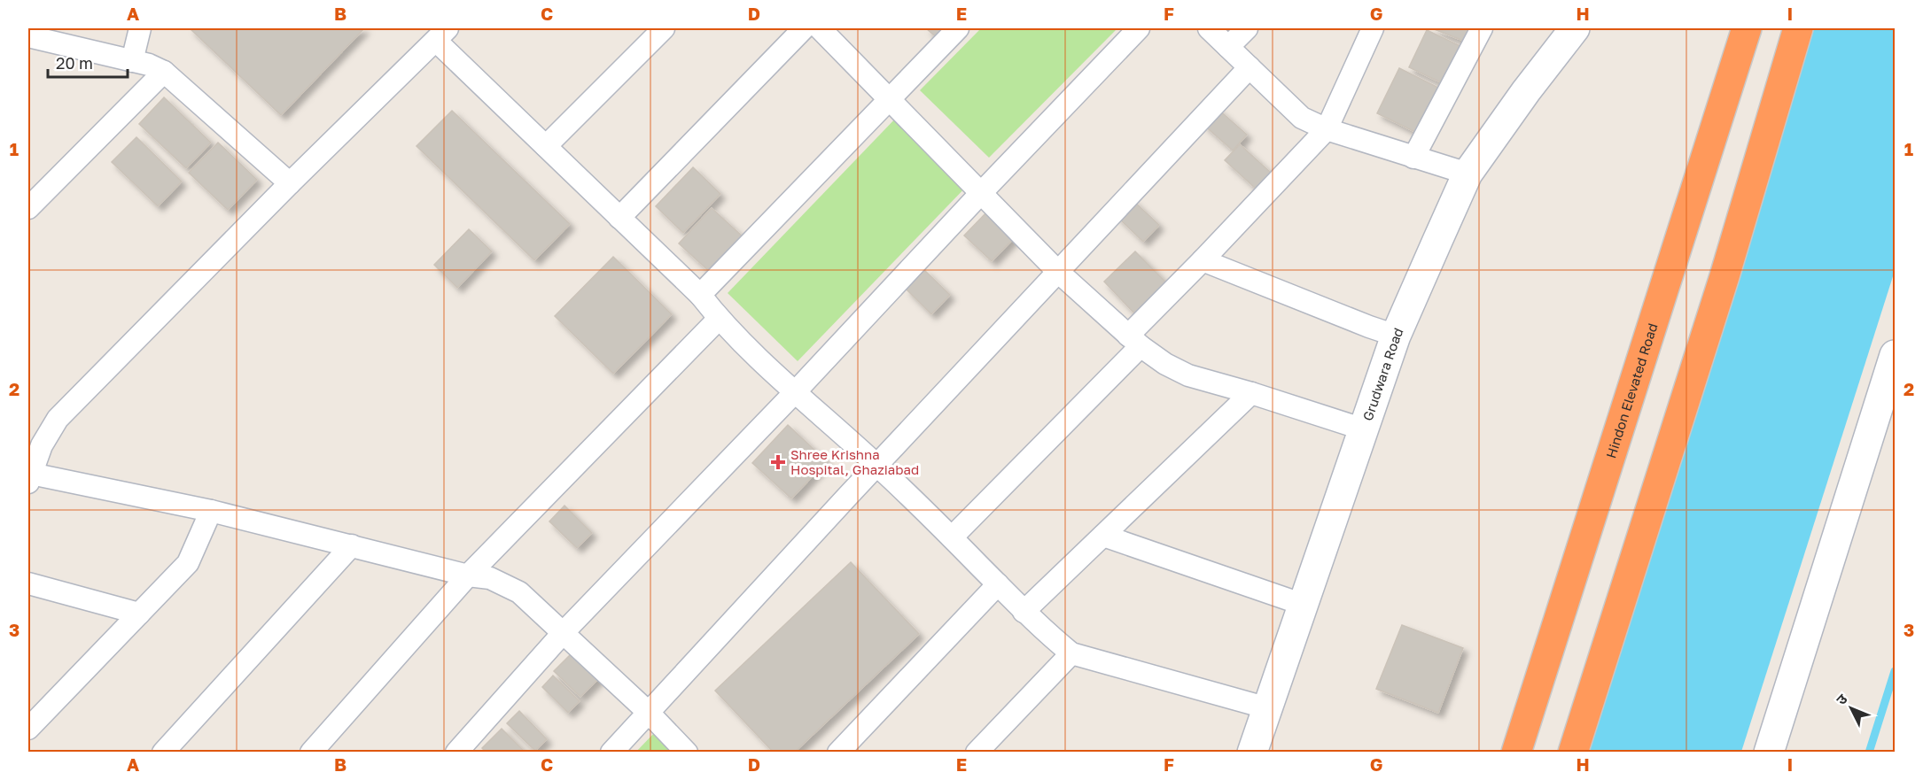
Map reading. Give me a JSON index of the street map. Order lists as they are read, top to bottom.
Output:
{
  "streets": {
    "highway": ["Hindon Elevated Road"],
    "street": ["Grudwara Road"]
  },
  "places": {
    "health": ["Shree Krishna Hospital, Ghaziabad"]
  },
  "scale_bar": "20 m",
  "north": "top left",
  "grid": {
    "columns": [
      "A",
      "B",
      "C",
      "D",
      "E",
      "F",
      "G",
      "H",
      "I"
    ],
    "rows": ["1", "2", "3"]
  }
}
